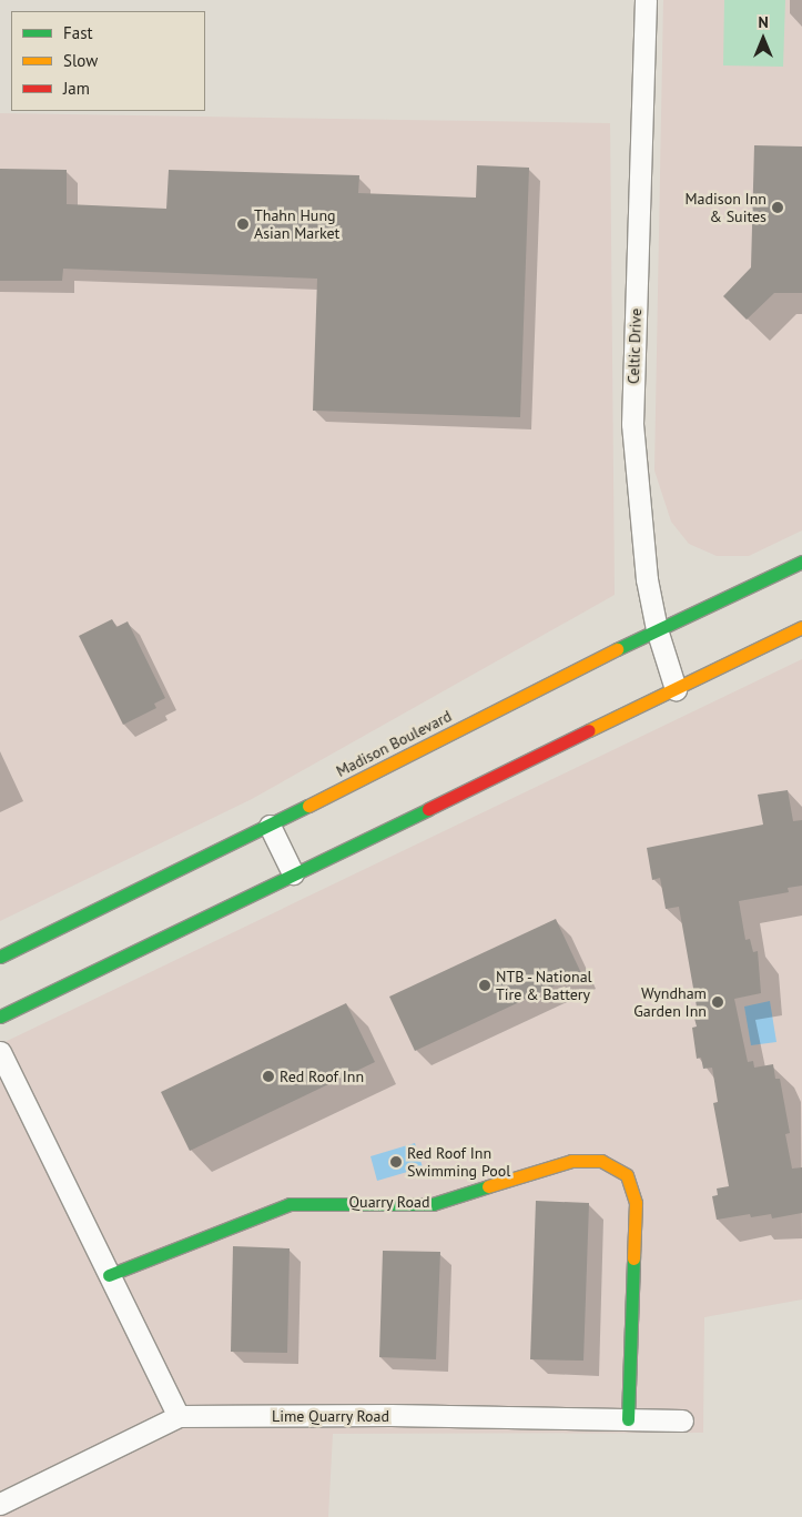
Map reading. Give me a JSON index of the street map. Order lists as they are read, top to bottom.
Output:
{
  "streets": {
    "main road": ["Madison Boulevard", "Quarry Road"],
    "street": ["Celtic Drive", "Lime Quarry Road"]
  },
  "crossings": [
    ["Celtic Drive", "Madison Boulevard"],
    ["Quarry Road", "Lime Quarry Road"]
  ],
  "places": [
    "Madison Inn & Suites",
    "Thahn Hung Asian Market",
    "NTB - National Tire & Battery",
    "Wyndham Garden Inn",
    "Red Roof Inn",
    "Red Roof Inn Swimming Pool"
  ],
  "legend": ["Fast", "Slow", "Jam"],
  "north": "top"
}
